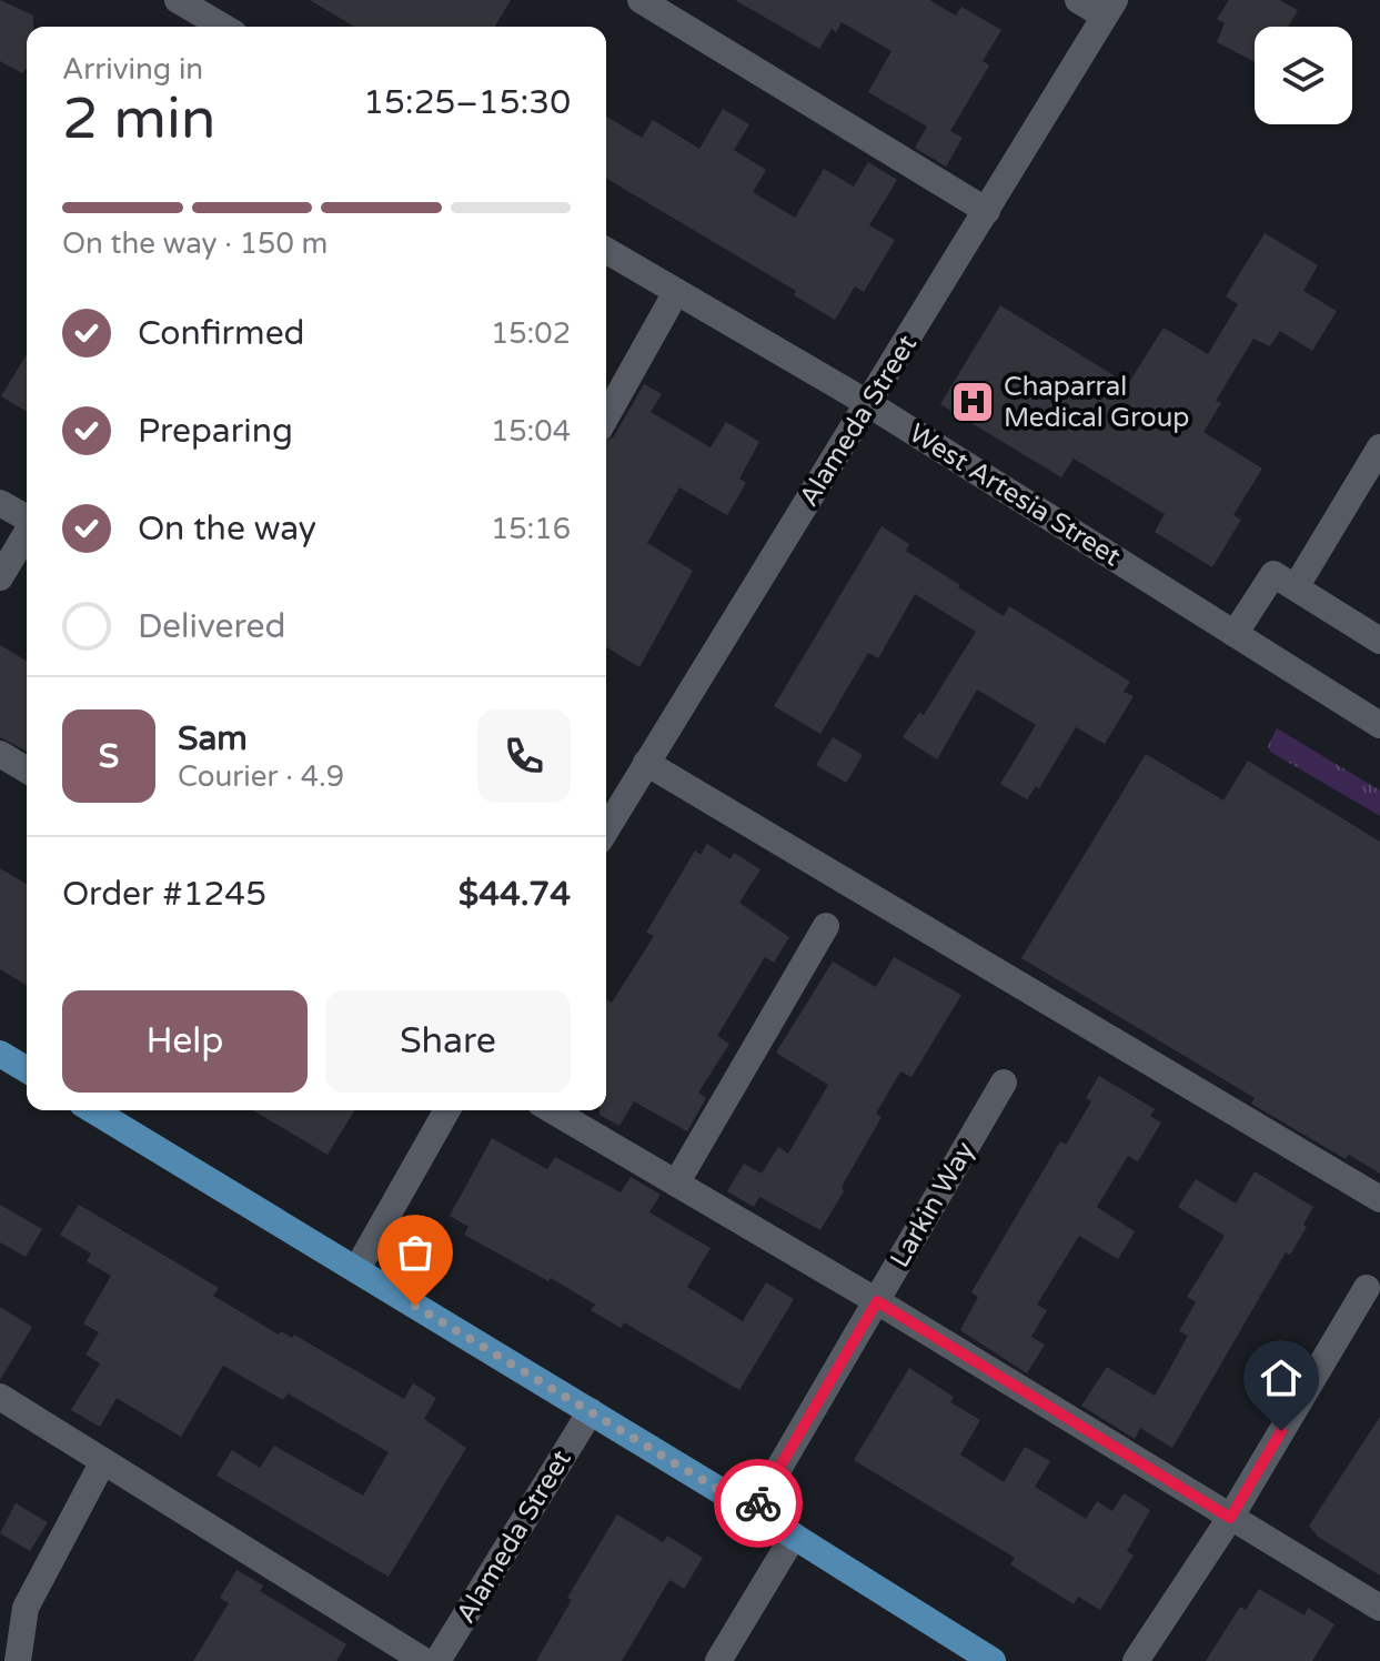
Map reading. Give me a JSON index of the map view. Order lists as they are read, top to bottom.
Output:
{
  "streets": {
    "street": ["Alameda Street", "West Artesia Street", "Larkin Way"]
  },
  "crossings": [
    ["Alameda Street", "West Artesia Street"]
  ],
  "places": {
    "hospital": ["Chaparral Medical Group"]
  },
  "page": {
    "heading": ["2 min", "Arriving in", "15:25–15:30"],
    "panel": [
      "Sam",
      "Courier · 4.9",
      "Order #1245",
      "$44.74"
    ],
    "bar": "On the way · 150 m",
    "list": [
      ["Confirmed", "15:02"],
      ["Preparing", "15:04"],
      ["On the way", "15:16"],
      "Delivered"
    ],
    "round": "S",
    "buttons": ["Help", "Share"]
  }
}
